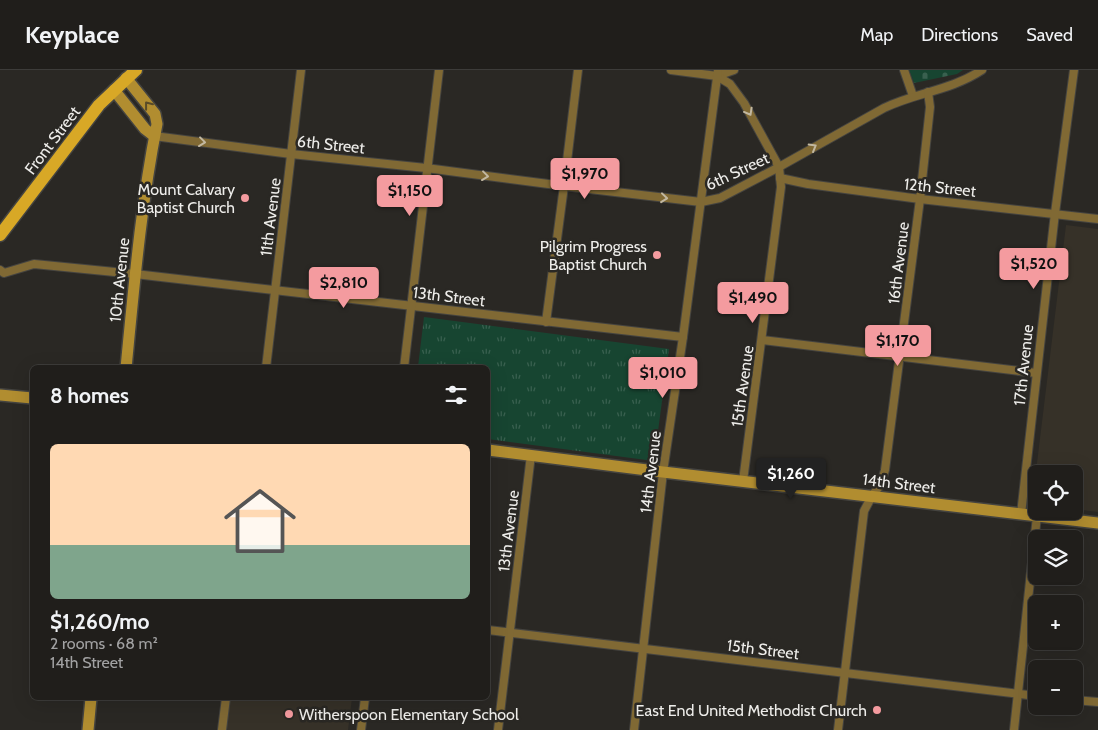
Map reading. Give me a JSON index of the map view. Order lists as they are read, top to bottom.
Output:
{
  "streets": {
    "main road": ["Front Street", "10th Avenue", "14th Street"],
    "street": [
      "6th Street",
      "12th Street",
      "11th Avenue",
      "16th Avenue",
      "13th Street",
      "17th Avenue",
      "15th Avenue",
      "14th Avenue",
      "13th Avenue",
      "15th Street"
    ]
  },
  "crossings": [
    ["Front Street", "10th Avenue"],
    ["6th Street", "11th Avenue"],
    ["6th Street", "16th Avenue"],
    ["6th Street", "10th Avenue"],
    ["6th Street", "15th Avenue"],
    ["6th Street", "14th Avenue"],
    ["12th Street", "16th Avenue"],
    ["12th Street", "17th Avenue"],
    ["12th Street", "15th Avenue"],
    ["11th Avenue", "13th Street"],
    ["16th Avenue", "14th Street"],
    ["16th Avenue", "15th Street"],
    ["10th Avenue", "13th Street"],
    ["13th Street", "14th Avenue"],
    ["17th Avenue", "14th Street"],
    ["15th Avenue", "14th Avenue"],
    ["15th Avenue", "14th Street"],
    ["14th Avenue", "14th Street"],
    ["14th Avenue", "15th Street"],
    ["14th Street", "13th Avenue"],
    ["13th Avenue", "15th Street"]
  ],
  "one_way": ["6th Street"],
  "places": [
    "Mount Calvary Baptist Church",
    "Pilgrim Progress Baptist Church",
    "East End United Methodist Church",
    "Witherspoon Elementary School"
  ],
  "page": {
    "header": "Keyplace",
    "nav": ["Map", "Directions", "Saved"],
    "price": [
      "$1,970",
      "$1,150",
      "$1,520",
      "$2,810",
      "$1,490",
      "$1,170",
      "$1,010",
      "$1,260"
    ],
    "heading": "8 homes",
    "list": [
      {
        "name": "$1,260/mo",
        "note": "2 rooms · 68 m² · 14th Street"
      }
    ],
    "map_buttons": ["+", "−"]
  }
}
